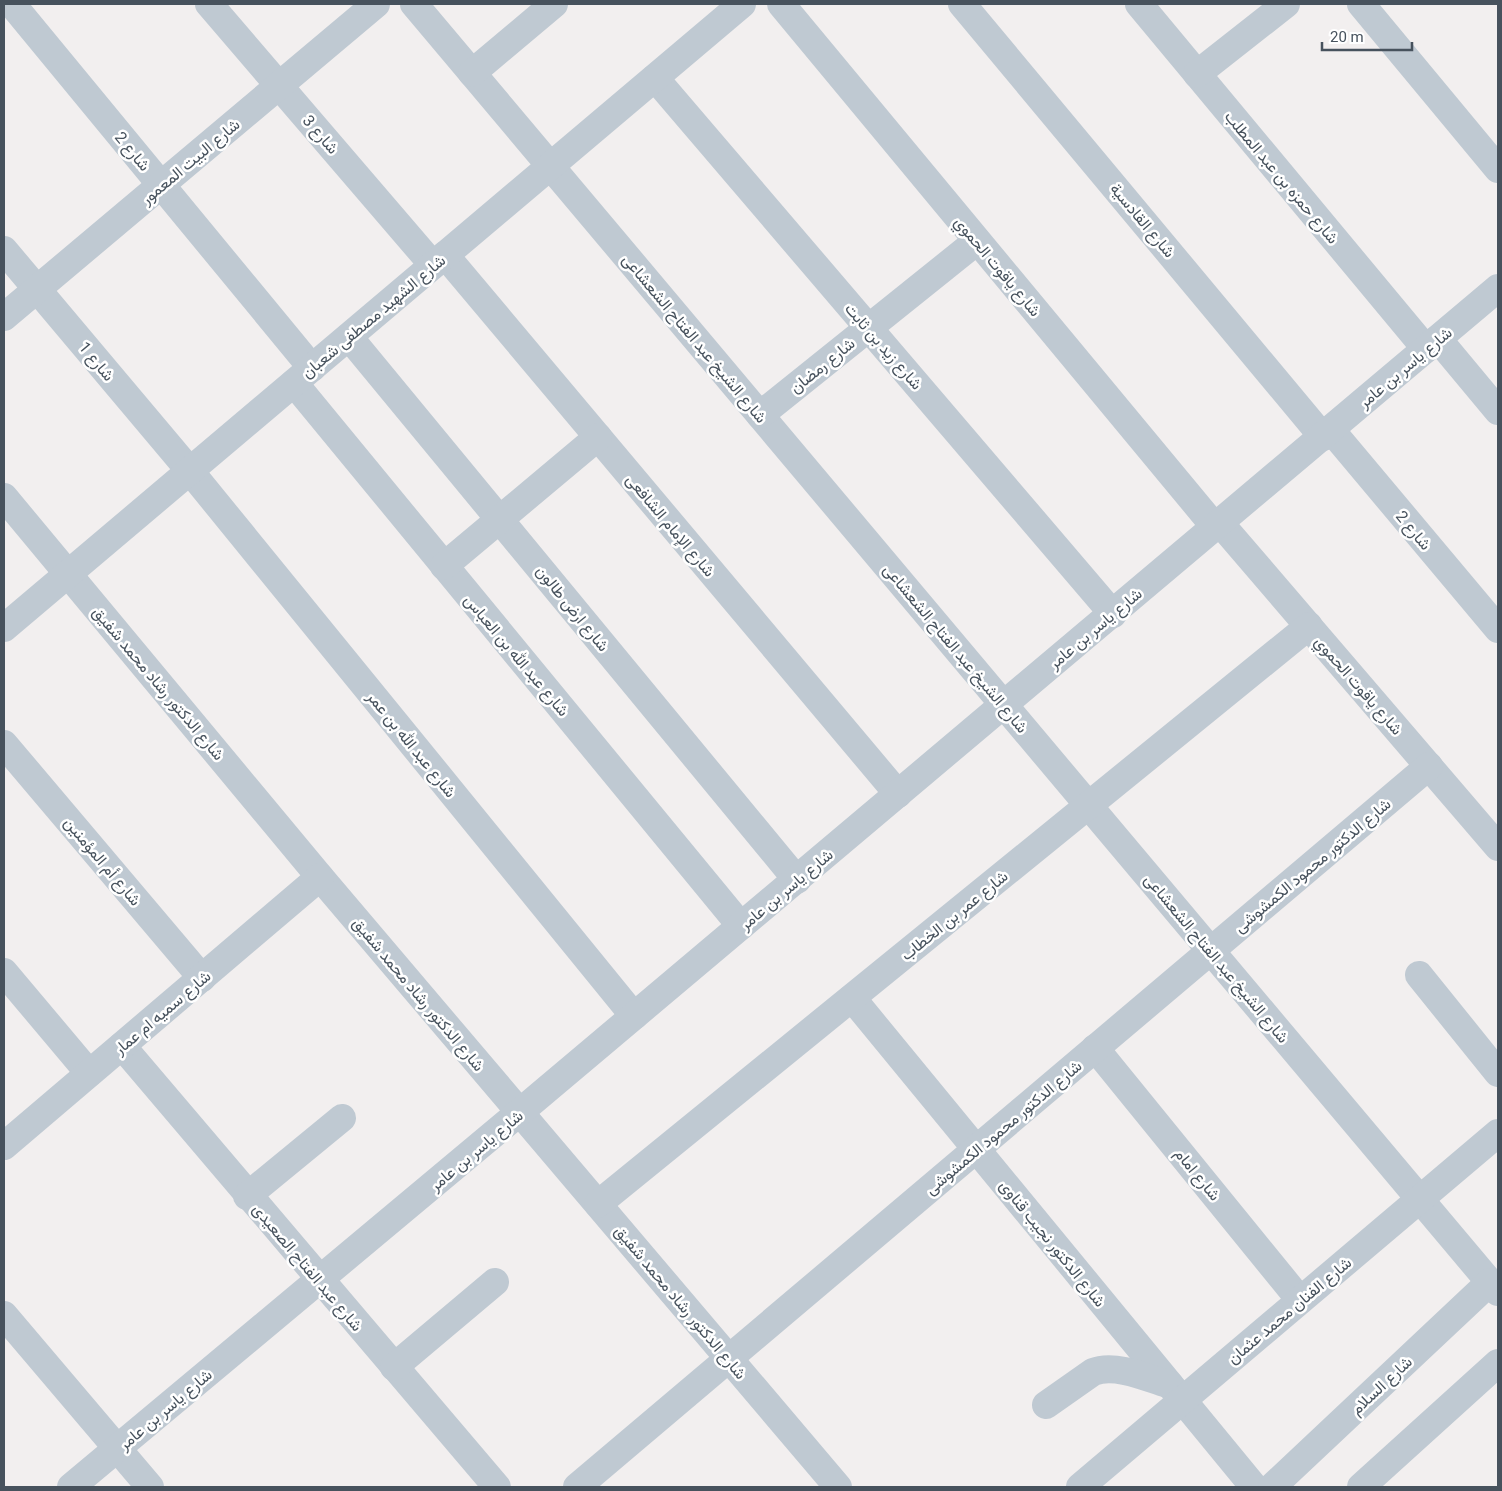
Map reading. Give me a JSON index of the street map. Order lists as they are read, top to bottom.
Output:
{
  "streets": {
    "street": [
      "شارع 3",
      "شارع 2",
      "شارع البيت المعمور",
      "شارع حمزه بن عبد المطلب",
      "شارع القادسية",
      "شارع ياقوت الحموي",
      "شارع الشهيد مصطفى شعبان",
      "شارع الشيخ عبد الفتاح الشعشاعى",
      "شارع زيد بن ثابت",
      "شارع 1",
      "شارع رمضان",
      "شارع ياسر بن عامر",
      "شارع الإمام الشافعى",
      "شارع ارض طالون",
      "شارع عبد الله بن العباس",
      "شارع الدكتور رشاد محمد شفيق",
      "شارع عبد الله بن عمر",
      "شارع أم المؤمنين",
      "شارع الدكتور محمود الكمشوشى",
      "شارع عمر بن الخطاب",
      "شارع سميه ام عمار",
      "شارع امام",
      "شارع الدكتور نجيب قناوى",
      "شارع عبد الفتاح الصعيدى",
      "شارع الفنان محمد عثمان",
      "شارع السلام"
    ]
  },
  "crossings": [
    ["شارع 3", "شارع البيت المعمور"],
    ["شارع 3", "شارع الشهيد مصطفى شعبان"],
    ["شارع 3", "شارع الإمام الشافعى"],
    ["شارع 2", "شارع البيت المعمور"],
    ["شارع 2", "شارع القادسية"],
    ["شارع 2", "شارع الشهيد مصطفى شعبان"],
    ["شارع 2", "شارع ياسر بن عامر"],
    ["شارع 2", "شارع عبد الله بن العباس"],
    ["شارع البيت المعمور", "شارع 1"],
    ["شارع حمزه بن عبد المطلب", "شارع ياسر بن عامر"],
    ["شارع القادسية", "شارع ياسر بن عامر"],
    ["شارع ياقوت الحموي", "شارع رمضان"],
    ["شارع ياقوت الحموي", "شارع ياسر بن عامر"],
    ["شارع ياقوت الحموي", "شارع الدكتور محمود الكمشوشى"],
    ["شارع ياقوت الحموي", "شارع عمر بن الخطاب"],
    ["شارع الشهيد مصطفى شعبان", "شارع الشيخ عبد الفتاح الشعشاعى"],
    ["شارع الشهيد مصطفى شعبان", "شارع زيد بن ثابت"],
    ["شارع الشهيد مصطفى شعبان", "شارع 1"],
    ["شارع الشهيد مصطفى شعبان", "شارع الإمام الشافعى"],
    ["شارع الشهيد مصطفى شعبان", "شارع ارض طالون"],
    ["شارع الشهيد مصطفى شعبان", "شارع عبد الله بن العباس"],
    ["شارع الشهيد مصطفى شعبان", "شارع الدكتور رشاد محمد شفيق"],
    ["شارع الشهيد مصطفى شعبان", "شارع عبد الله بن عمر"],
    ["شارع الشيخ عبد الفتاح الشعشاعى", "شارع رمضان"],
    ["شارع الشيخ عبد الفتاح الشعشاعى", "شارع ياسر بن عامر"],
    ["شارع الشيخ عبد الفتاح الشعشاعى", "شارع الدكتور محمود الكمشوشى"],
    ["شارع الشيخ عبد الفتاح الشعشاعى", "شارع عمر بن الخطاب"],
    ["شارع الشيخ عبد الفتاح الشعشاعى", "شارع الفنان محمد عثمان"],
    ["شارع الشيخ عبد الفتاح الشعشاعى", "شارع السلام"],
    ["شارع زيد بن ثابت", "شارع رمضان"],
    ["شارع زيد بن ثابت", "شارع ياسر بن عامر"],
    ["شارع 1", "شارع عبد الله بن عمر"],
    ["شارع ياسر بن عامر", "شارع الإمام الشافعى"],
    ["شارع ياسر بن عامر", "شارع ارض طالون"],
    ["شارع ياسر بن عامر", "شارع عبد الله بن العباس"],
    ["شارع ياسر بن عامر", "شارع الدكتور رشاد محمد شفيق"],
    ["شارع ياسر بن عامر", "شارع عبد الله بن عمر"],
    ["شارع ياسر بن عامر", "شارع عبد الفتاح الصعيدى"],
    ["شارع الدكتور رشاد محمد شفيق", "شارع الدكتور محمود الكمشوشى"],
    ["شارع الدكتور رشاد محمد شفيق", "شارع عمر بن الخطاب"],
    ["شارع الدكتور رشاد محمد شفيق", "شارع سميه ام عمار"],
    ["شارع أم المؤمنين", "شارع سميه ام عمار"],
    ["شارع الدكتور محمود الكمشوشى", "شارع امام"],
    ["شارع الدكتور محمود الكمشوشى", "شارع الدكتور نجيب قناوى"],
    ["شارع عمر بن الخطاب", "شارع الدكتور نجيب قناوى"],
    ["شارع سميه ام عمار", "شارع عبد الفتاح الصعيدى"],
    ["شارع امام", "شارع الفنان محمد عثمان"],
    ["شارع الدكتور نجيب قناوى", "شارع الفنان محمد عثمان"]
  ],
  "scale_bar": "20 m"
}
